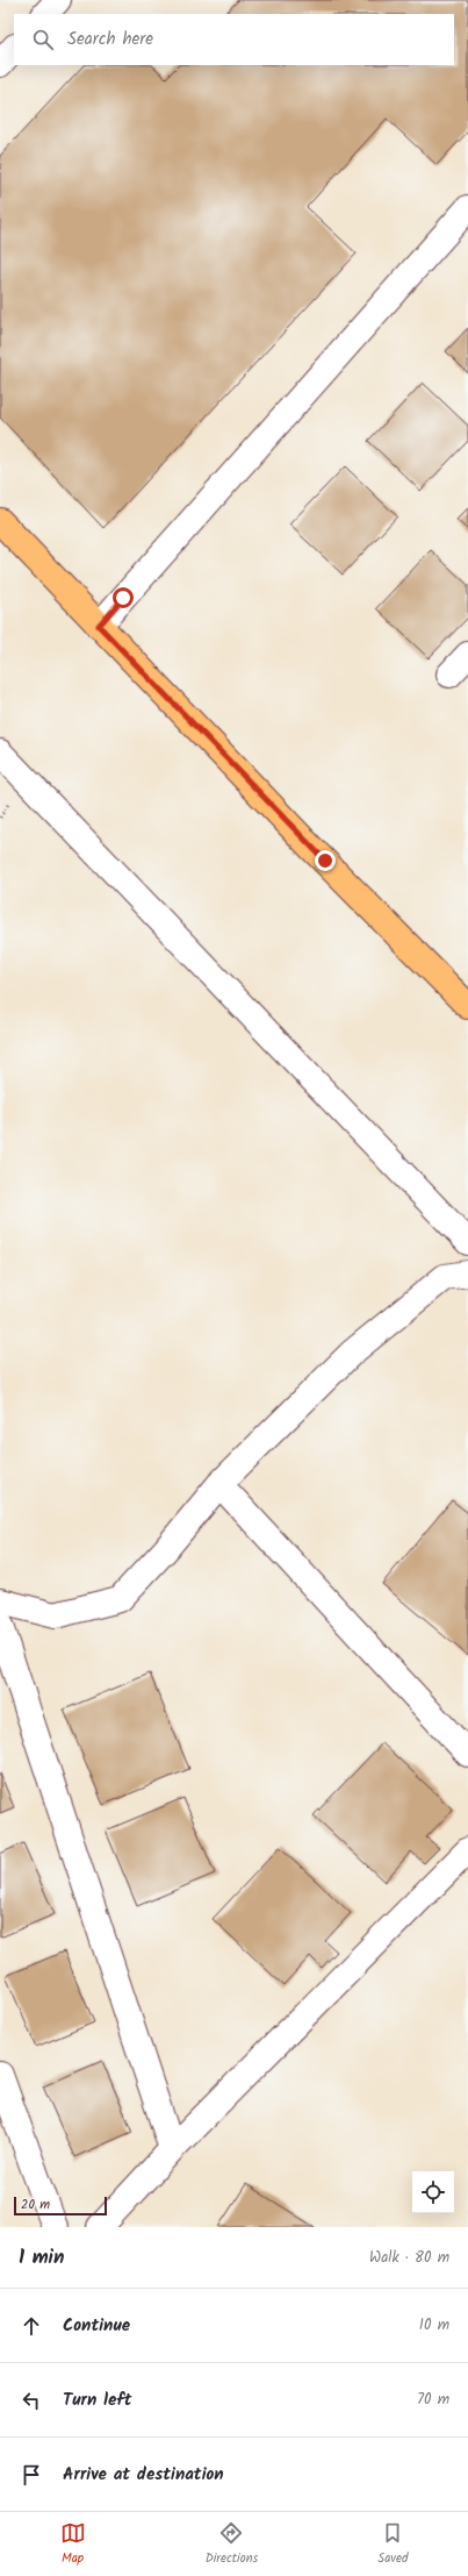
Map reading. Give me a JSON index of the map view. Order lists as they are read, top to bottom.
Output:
{
  "scale_bar": "20 m",
  "page": {
    "search": "Search here",
    "scale": "20 m",
    "heading": ["1 min", "Walk · 80 m"],
    "list": [
      ["Continue", "10 m"],
      ["Turn left", "70 m"],
      "Arrive at destination"
    ],
    "nav": ["Map", "Directions", "Saved"]
  }
}
